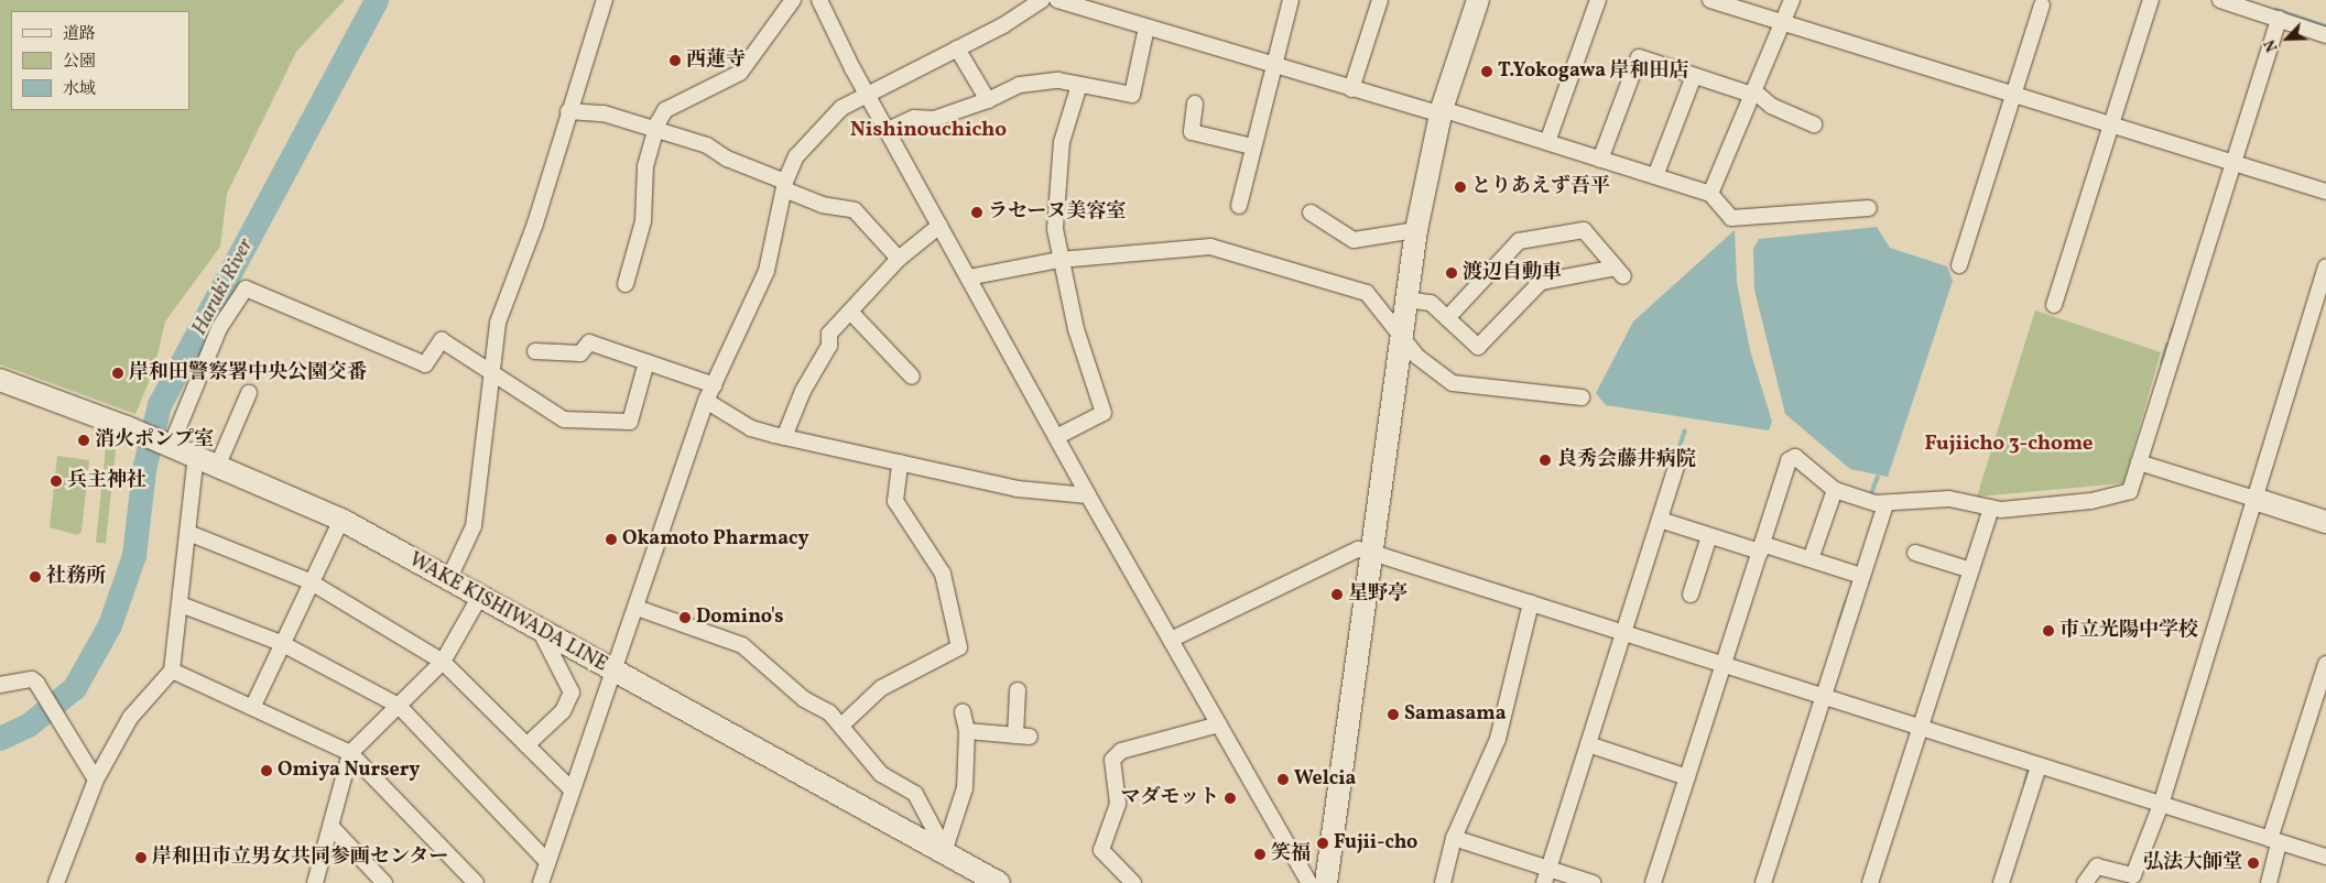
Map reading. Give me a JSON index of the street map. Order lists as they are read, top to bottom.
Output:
{
  "streets": {
    "main road": ["WAKE KISHIWADA LINE"]
  },
  "districts": ["Nishinouchicho", "Fujiicho 3-chome"],
  "water": ["Haruki River"],
  "places": [
    "西蓮寺",
    "T.Yokogawa 岸和田店",
    "とりあえず吾平",
    "ラセーヌ美容室",
    "渡辺自動車",
    "岸和田警察署中央公園交番",
    "消火ポンプ室",
    "良秀会藤井病院",
    "兵主神社",
    "Okamoto Pharmacy",
    "社務所",
    "星野亭",
    "Domino's",
    "市立光陽中学校",
    "Samasama",
    "Omiya Nursery",
    "Welcia",
    "マダモット",
    "Fujii-cho",
    "笑福",
    "岸和田市立男女共同参画センター",
    "弘法大師堂"
  ],
  "legend": ["道路", "公園", "水域"],
  "north": "bottom left"
}
